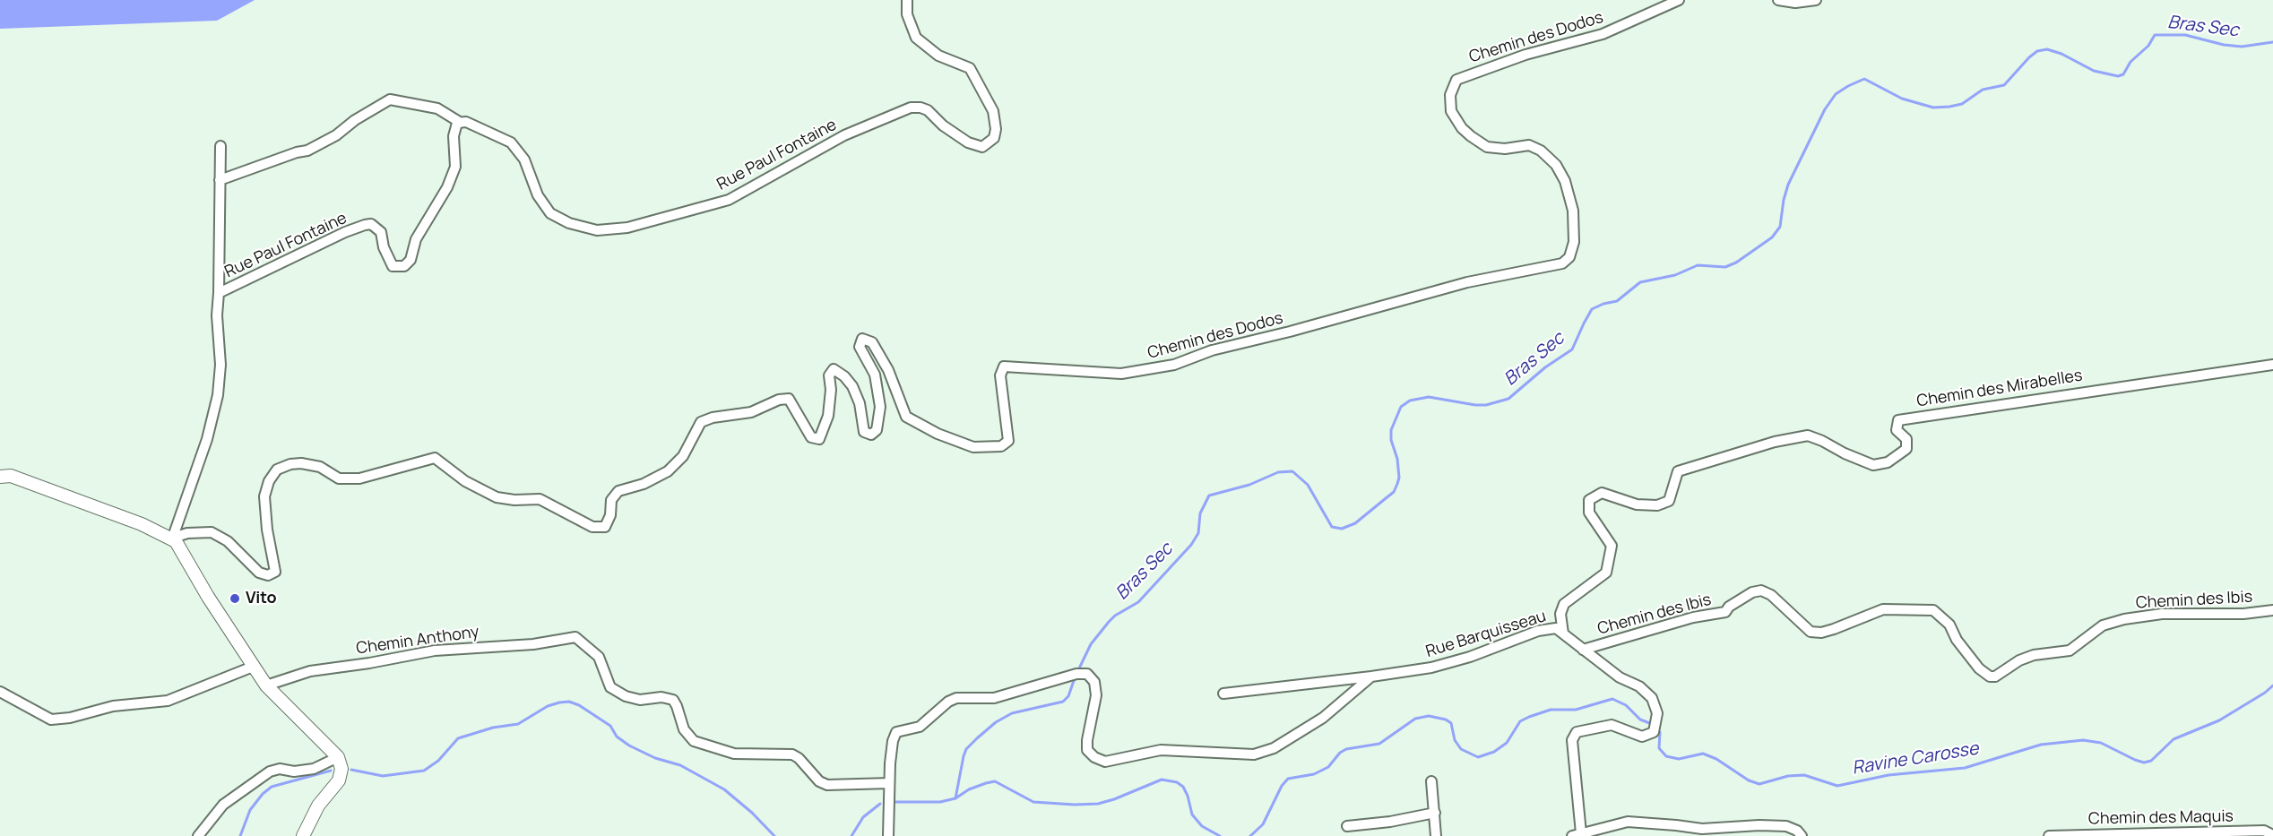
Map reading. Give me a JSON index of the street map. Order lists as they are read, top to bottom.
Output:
{
  "streets": {
    "street": [
      "Chemin des Dodos",
      "Rue Paul Fontaine",
      "Chemin des Mirabelles",
      "Chemin des Ibis",
      "Rue Barquisseau",
      "Chemin Anthony",
      "Chemin des Maquis"
    ]
  },
  "crossings": [
    ["Chemin des Dodos", "Rue Paul Fontaine"],
    ["Chemin des Mirabelles", "Rue Barquisseau"],
    ["Chemin des Ibis", "Rue Barquisseau"]
  ],
  "water": ["Bras Sec", "Ravine Carosse"],
  "places": ["Vito"]
}
